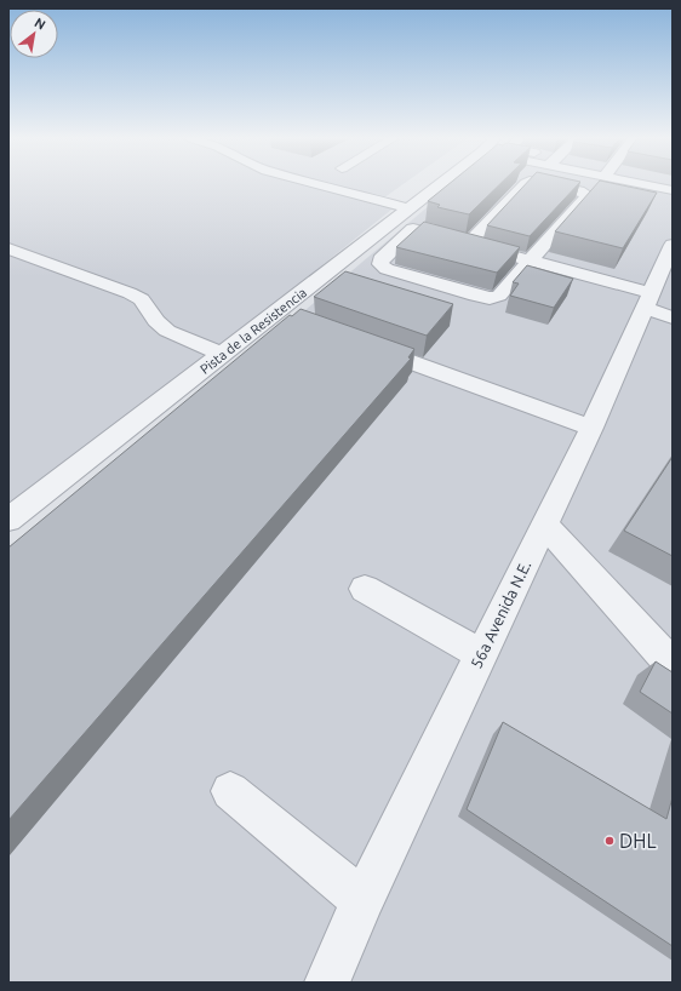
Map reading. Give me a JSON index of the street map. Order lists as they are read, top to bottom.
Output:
{
  "streets": {
    "street": ["Pista de la Resistencia", "56a Avenida N.E."]
  },
  "places": ["DHL"],
  "north": "top right"
}
